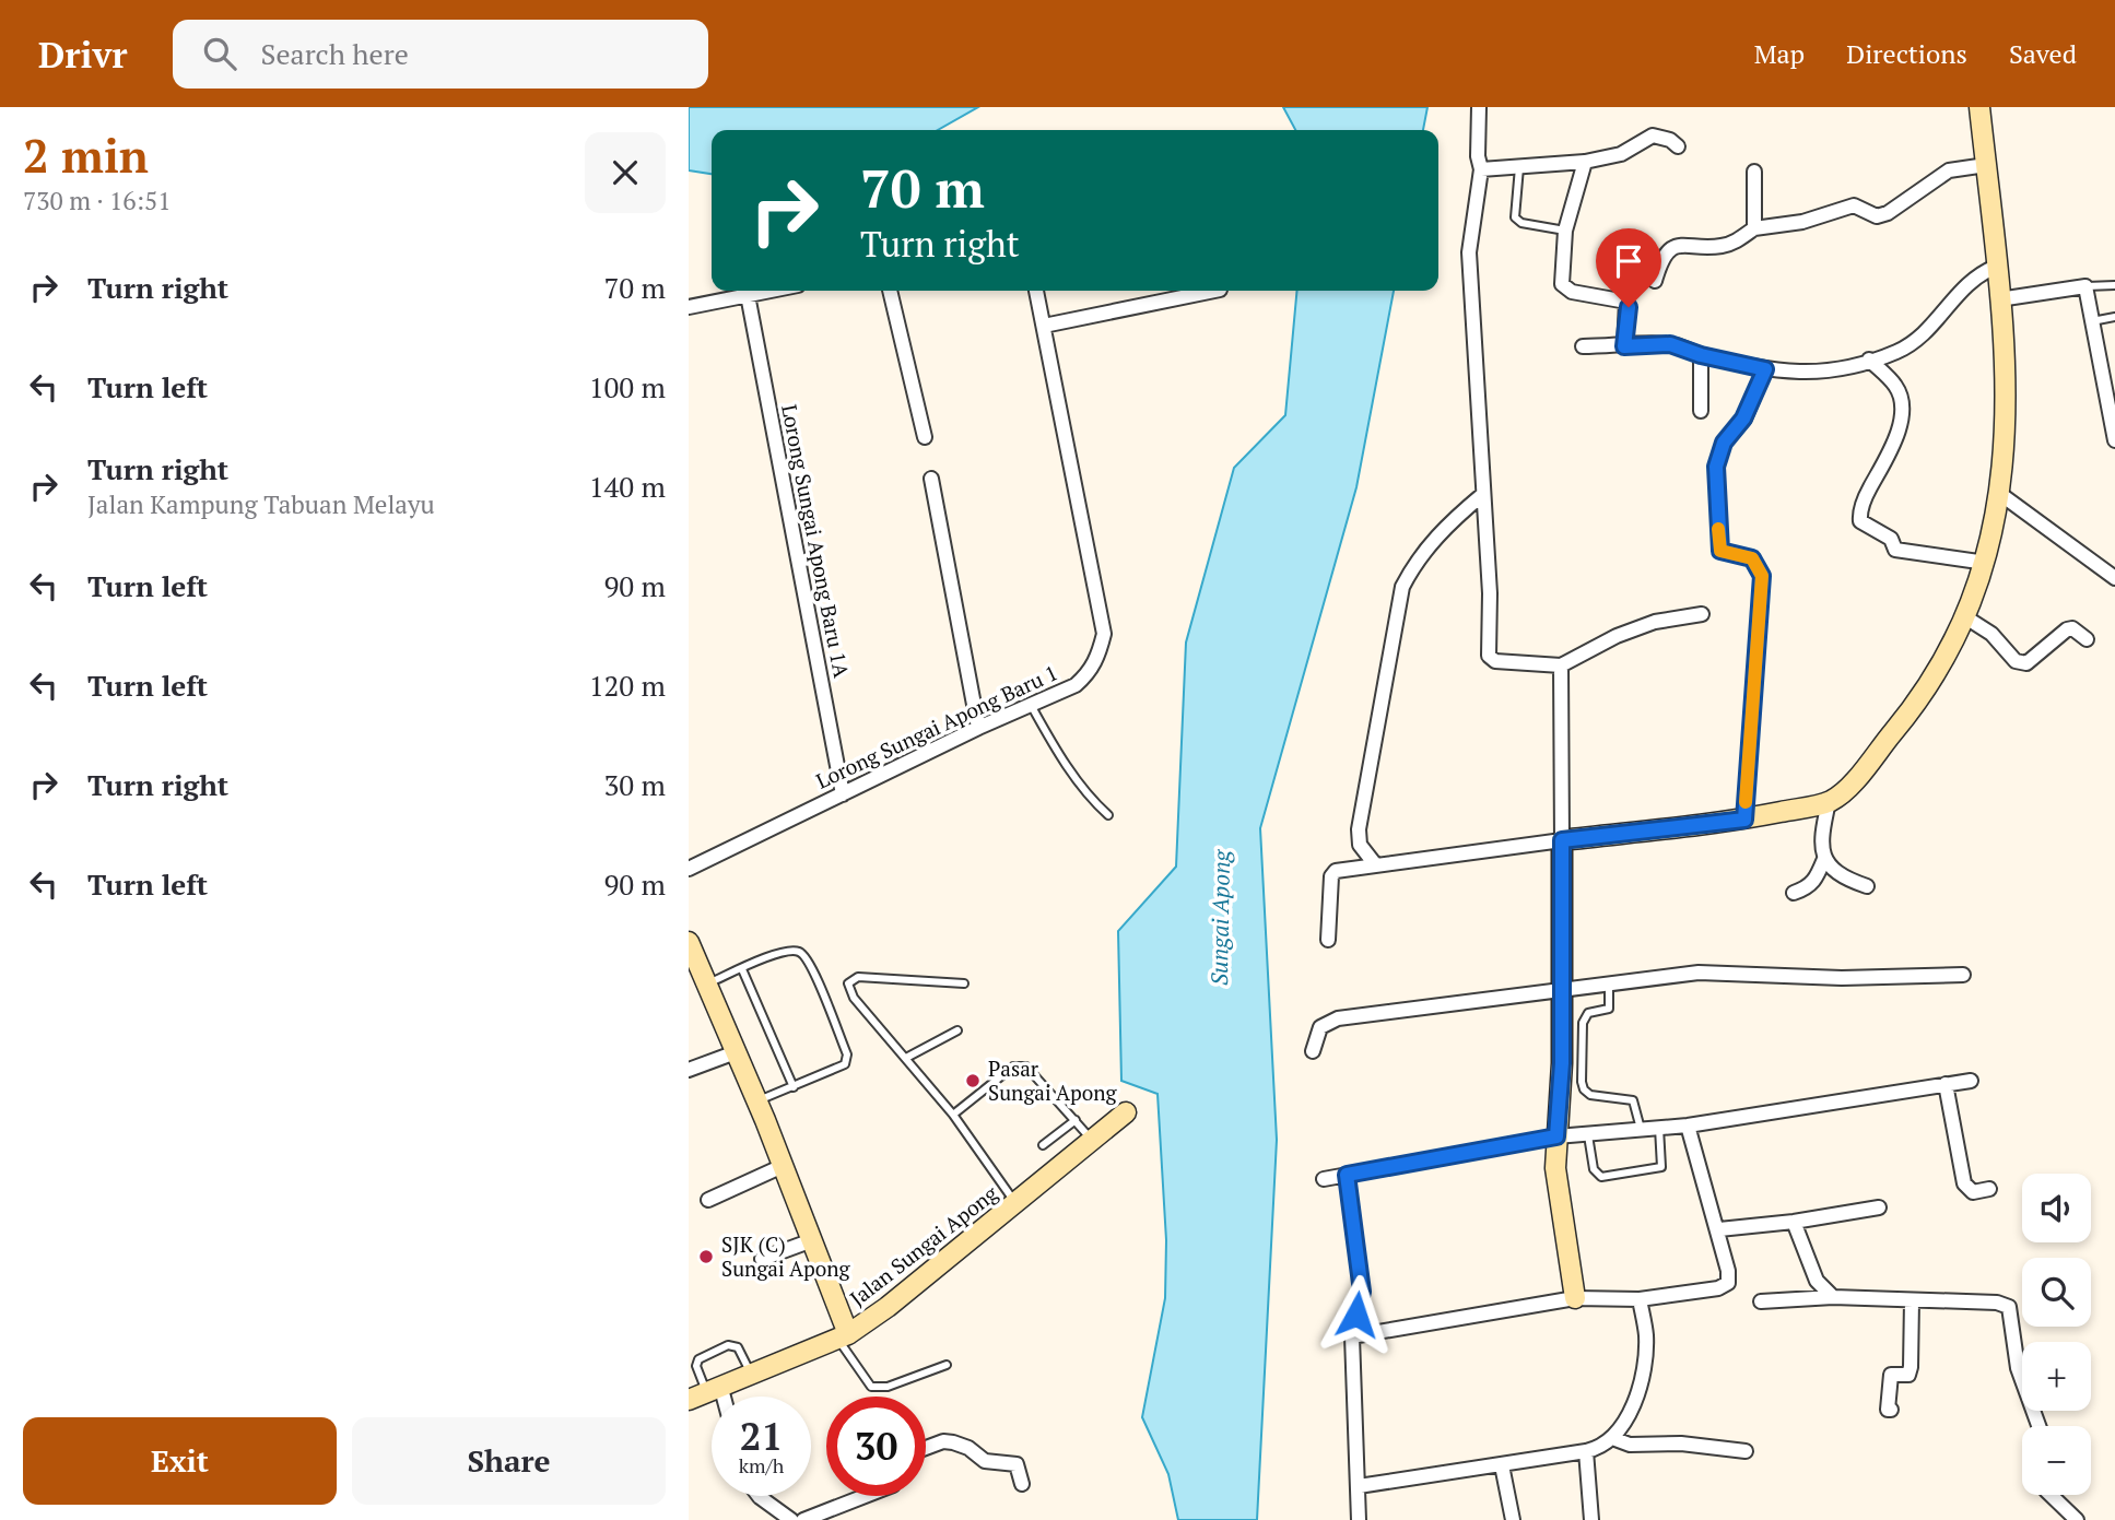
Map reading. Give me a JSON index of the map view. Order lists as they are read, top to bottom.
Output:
{
  "streets": {
    "street": ["Lorong Sungai Apong Baru 1A", "Lorong Sungai Apong Baru 1", "Jalan Sungai Apong"]
  },
  "crossings": [
    ["Lorong Sungai Apong Baru 1A", "Lorong Sungai Apong Baru 1"]
  ],
  "water": ["Sungai Apong"],
  "places": ["Pasar Sungai Apong", "SJK (C) Sungai Apong"],
  "page": {
    "header": "Drivr",
    "search": "Search here",
    "nav": ["Map", "Directions", "Saved"],
    "heading": ["2 min", "730 m · 16:51"],
    "turn": ["70 m", "Turn right"],
    "list": [
      {
        "name": "Turn right",
        "value": "70 m"
      },
      {
        "name": "Turn left",
        "value": "100 m"
      },
      {
        "name": "Turn right",
        "note": "Jalan Kampung Tabuan Melayu",
        "value": "140 m"
      },
      {
        "name": "Turn left",
        "value": "90 m"
      },
      {
        "name": "Turn left",
        "value": "120 m"
      },
      {
        "name": "Turn right",
        "value": "30 m"
      },
      {
        "name": "Turn left",
        "value": "90 m"
      }
    ],
    "map_buttons": ["+", "−"],
    "speed": "21 km/h",
    "limit": "30",
    "buttons": ["Exit", "Share"]
  }
}
